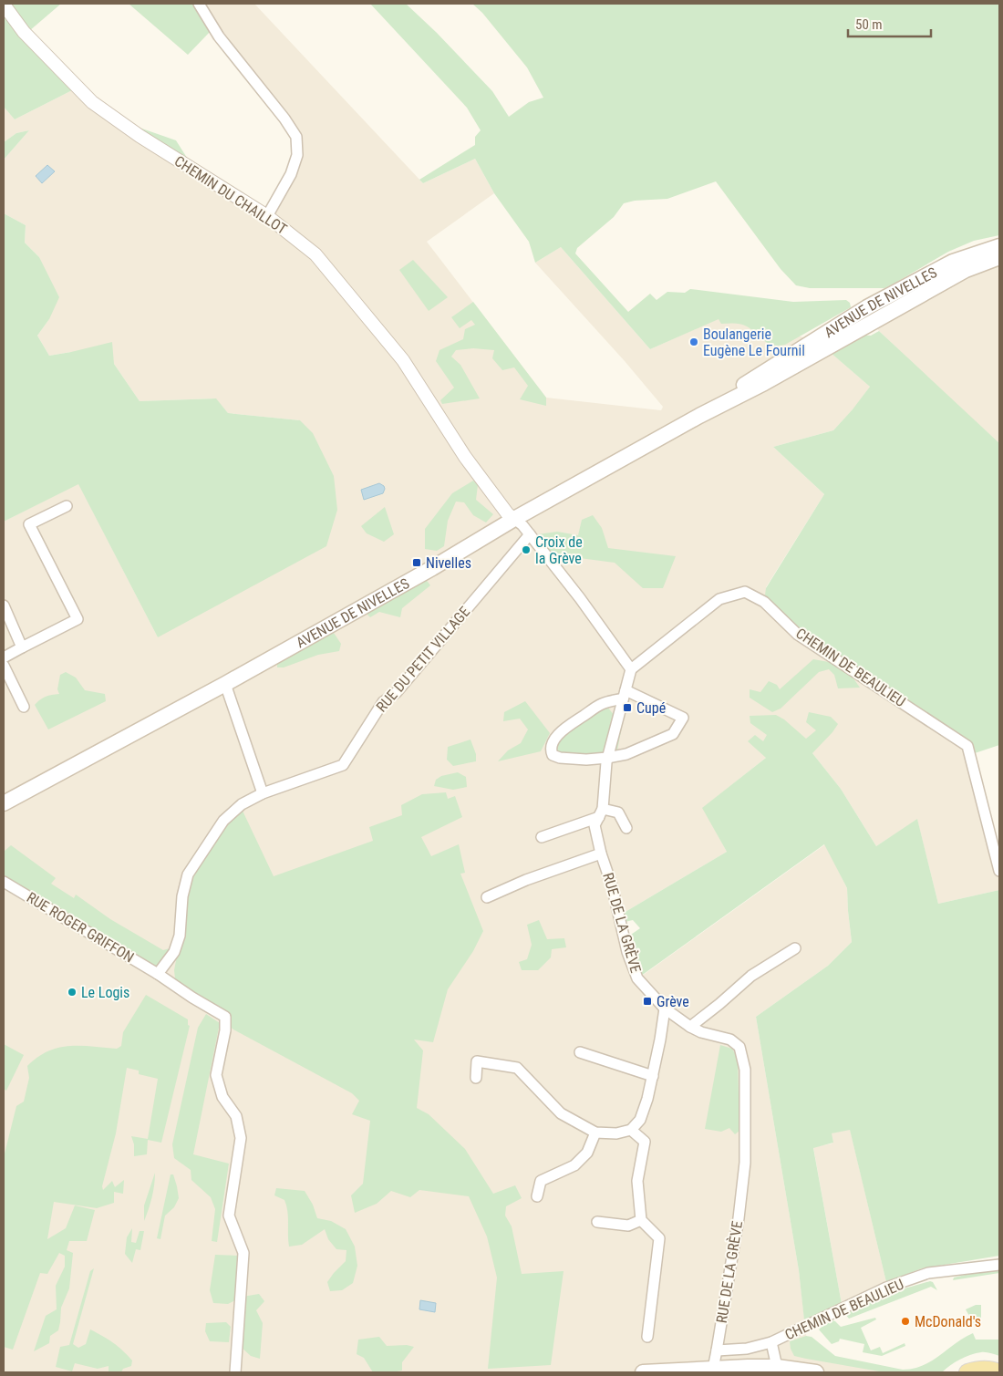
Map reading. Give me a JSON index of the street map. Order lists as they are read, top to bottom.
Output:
{
  "streets": {
    "main road": ["AVENUE DE NIVELLES"],
    "street": [
      "CHEMIN DU CHAILLOT",
      "RUE DU PETIT VILLAGE",
      "CHEMIN DE BEAULIEU",
      "RUE DE LA GRÈVE",
      "RUE ROGER GRIFFON"
    ]
  },
  "crossings": [
    ["CHEMIN DU CHAILLOT", "AVENUE DE NIVELLES"],
    ["RUE DU PETIT VILLAGE", "RUE ROGER GRIFFON"],
    ["CHEMIN DE BEAULIEU", "RUE DE LA GRÈVE"]
  ],
  "places": {
    "other": [
      "Boulangerie Eugène Le Fournil",
      "Croix de la Grève",
      "Le Logis",
      "McDonald's"
    ],
    "transit": ["Nivelles", "Cupé", "Grève"]
  },
  "scale_bar": "50 m"
}
